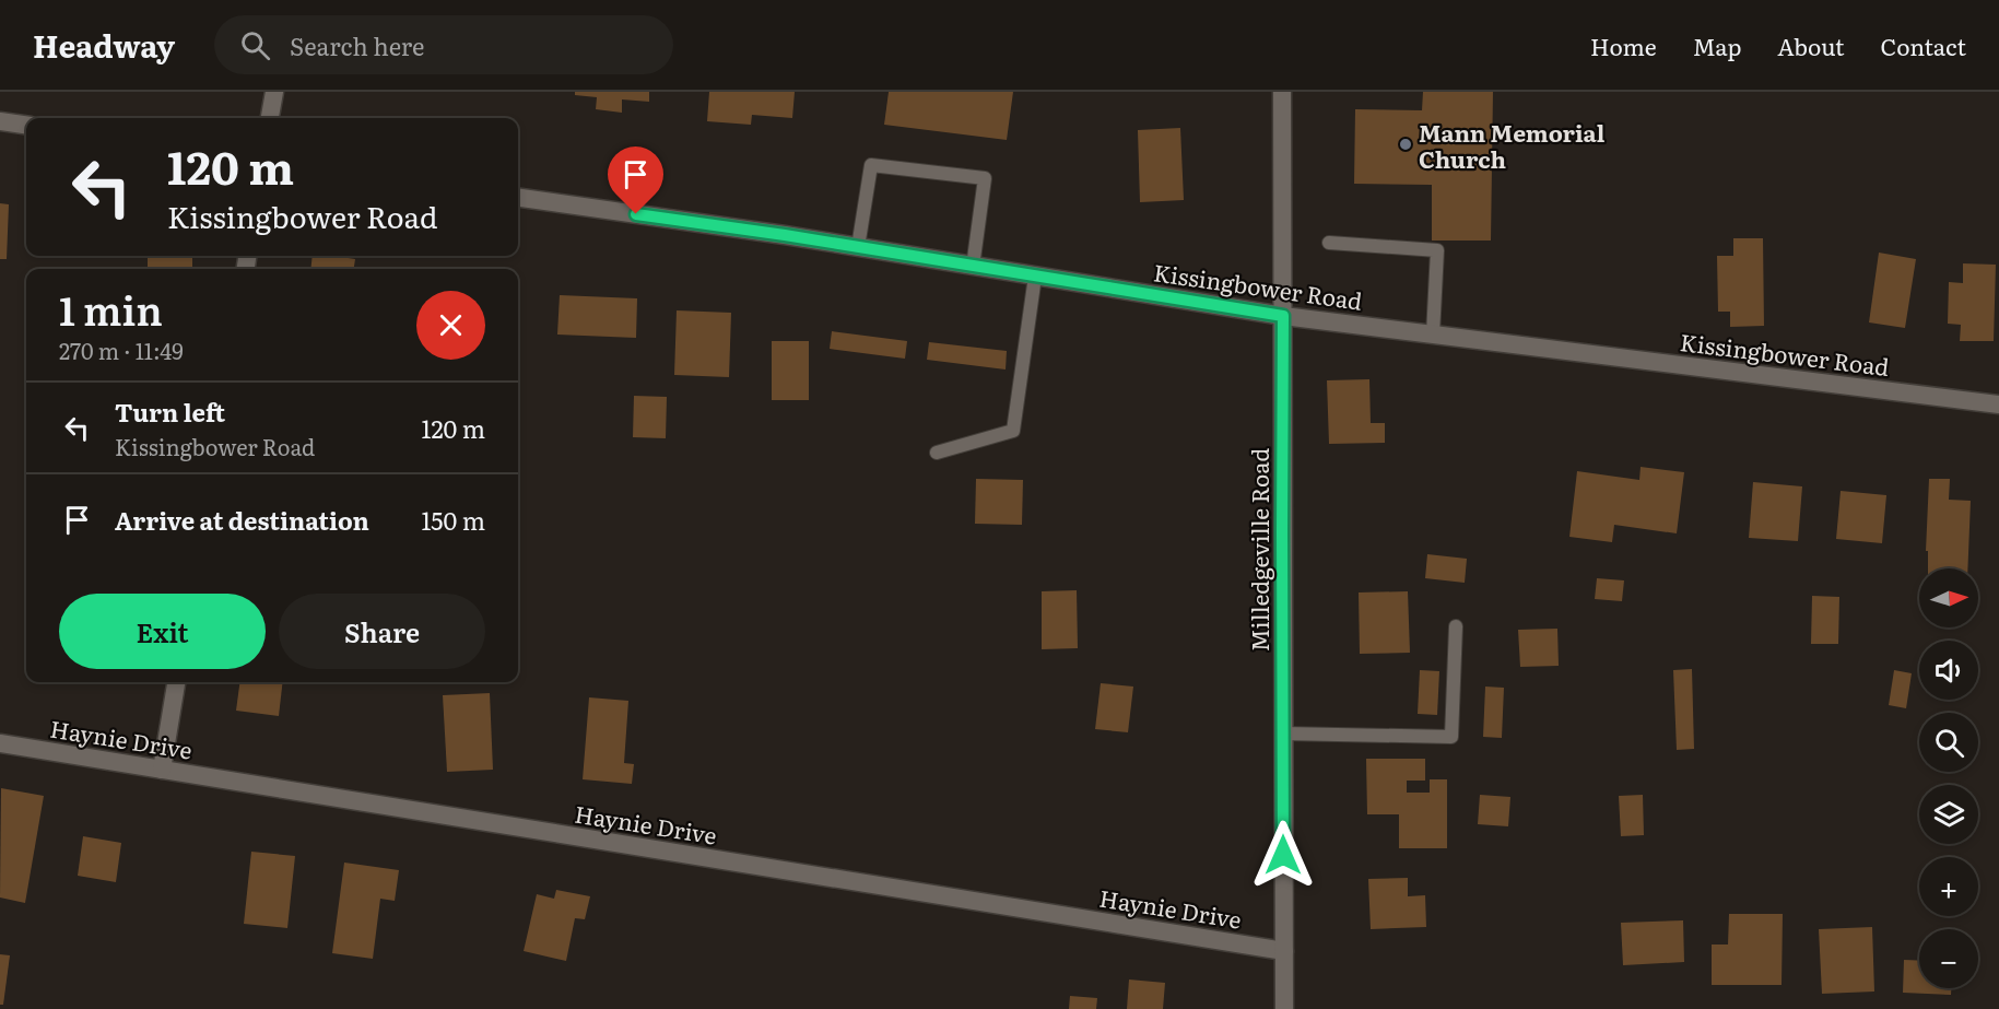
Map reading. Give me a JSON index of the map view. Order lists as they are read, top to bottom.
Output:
{
  "streets": {
    "street": ["Kissingbower Road", "Milledgeville Road", "Haynie Drive"]
  },
  "crossings": [
    ["Kissingbower Road", "Milledgeville Road"],
    ["Milledgeville Road", "Haynie Drive"]
  ],
  "places": ["Mann Memorial Church"],
  "north": "right",
  "page": {
    "header": "Headway",
    "search": "Search here",
    "nav": [
      "Home",
      "Map",
      "About",
      "Contact"
    ],
    "turn": ["120 m", "Kissingbower Road"],
    "heading": ["1 min", "270 m · 11:49"],
    "list": [
      {
        "name": "Turn left",
        "note": "Kissingbower Road",
        "value": "120 m"
      },
      {
        "name": "Arrive at destination",
        "value": "150 m"
      }
    ],
    "map_buttons": ["+", "−"],
    "buttons": ["Exit", "Share"]
  }
}
